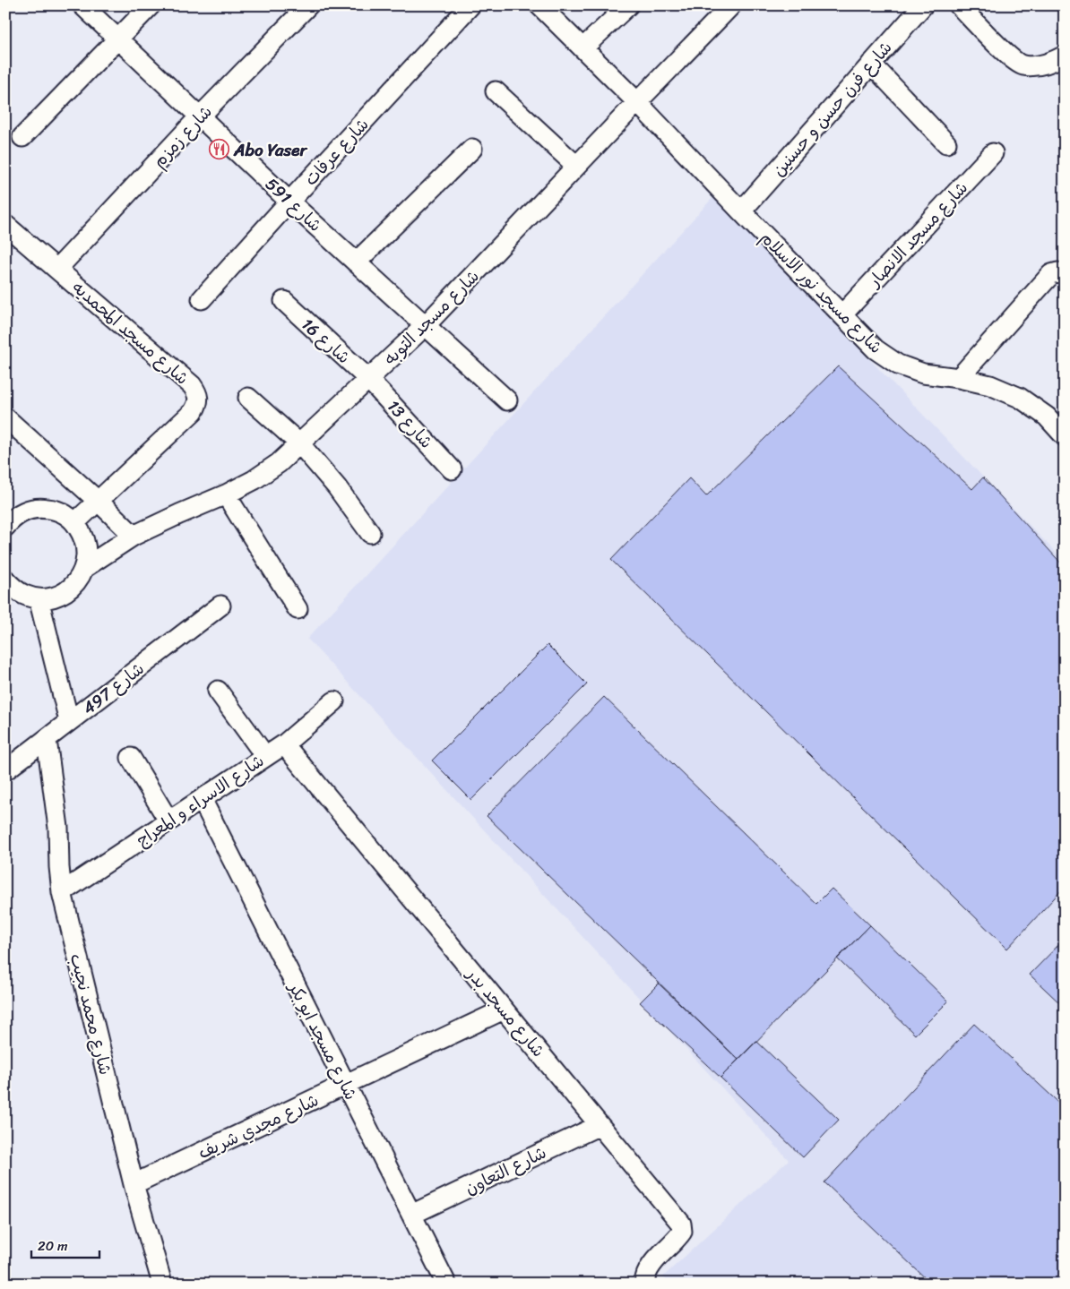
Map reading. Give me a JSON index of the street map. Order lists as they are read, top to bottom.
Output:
{
  "streets": {
    "street": [
      "شارع فرن حسن و حسنين",
      "شارع زمزم",
      "شارع عرفات",
      "شارع 591",
      "شارع مسجد الانصار",
      "شارع مسجد نور الاسلام",
      "شارع مسجد التوبه",
      "شارع مسجد المحمديه",
      "شارع 16",
      "شارع 13",
      "شارع 497",
      "شارع الاسراء و المعراج",
      "شارع مسجد بدر",
      "شارع محمد نجيب",
      "شارع مسجد ابو بكر",
      "شارع مجدي شريف",
      "شارع التعاون"
    ]
  },
  "crossings": [
    ["شارع فرن حسن و حسنين", "شارع مسجد نور الاسلام"],
    ["شارع زمزم", "شارع 591"],
    ["شارع زمزم", "شارع مسجد المحمديه"],
    ["شارع عرفات", "شارع 591"],
    ["شارع 591", "شارع مسجد التوبه"],
    ["شارع مسجد الانصار", "شارع مسجد نور الاسلام"],
    ["شارع مسجد نور الاسلام", "شارع مسجد التوبه"],
    ["شارع مسجد التوبه", "شارع 16"],
    ["شارع مسجد التوبه", "شارع 13"],
    ["شارع 16", "شارع 13"],
    ["شارع 497", "شارع محمد نجيب"],
    ["شارع الاسراء و المعراج", "شارع مسجد بدر"],
    ["شارع الاسراء و المعراج", "شارع محمد نجيب"],
    ["شارع الاسراء و المعراج", "شارع مسجد ابو بكر"],
    ["شارع مسجد بدر", "شارع مجدي شريف"],
    ["شارع مسجد بدر", "شارع التعاون"],
    ["شارع محمد نجيب", "شارع مجدي شريف"],
    ["شارع مسجد ابو بكر", "شارع مجدي شريف"],
    ["شارع مسجد ابو بكر", "شارع التعاون"]
  ],
  "places": {
    "restaurant": ["Abo Yaser"]
  },
  "scale_bar": "20 m"
}
